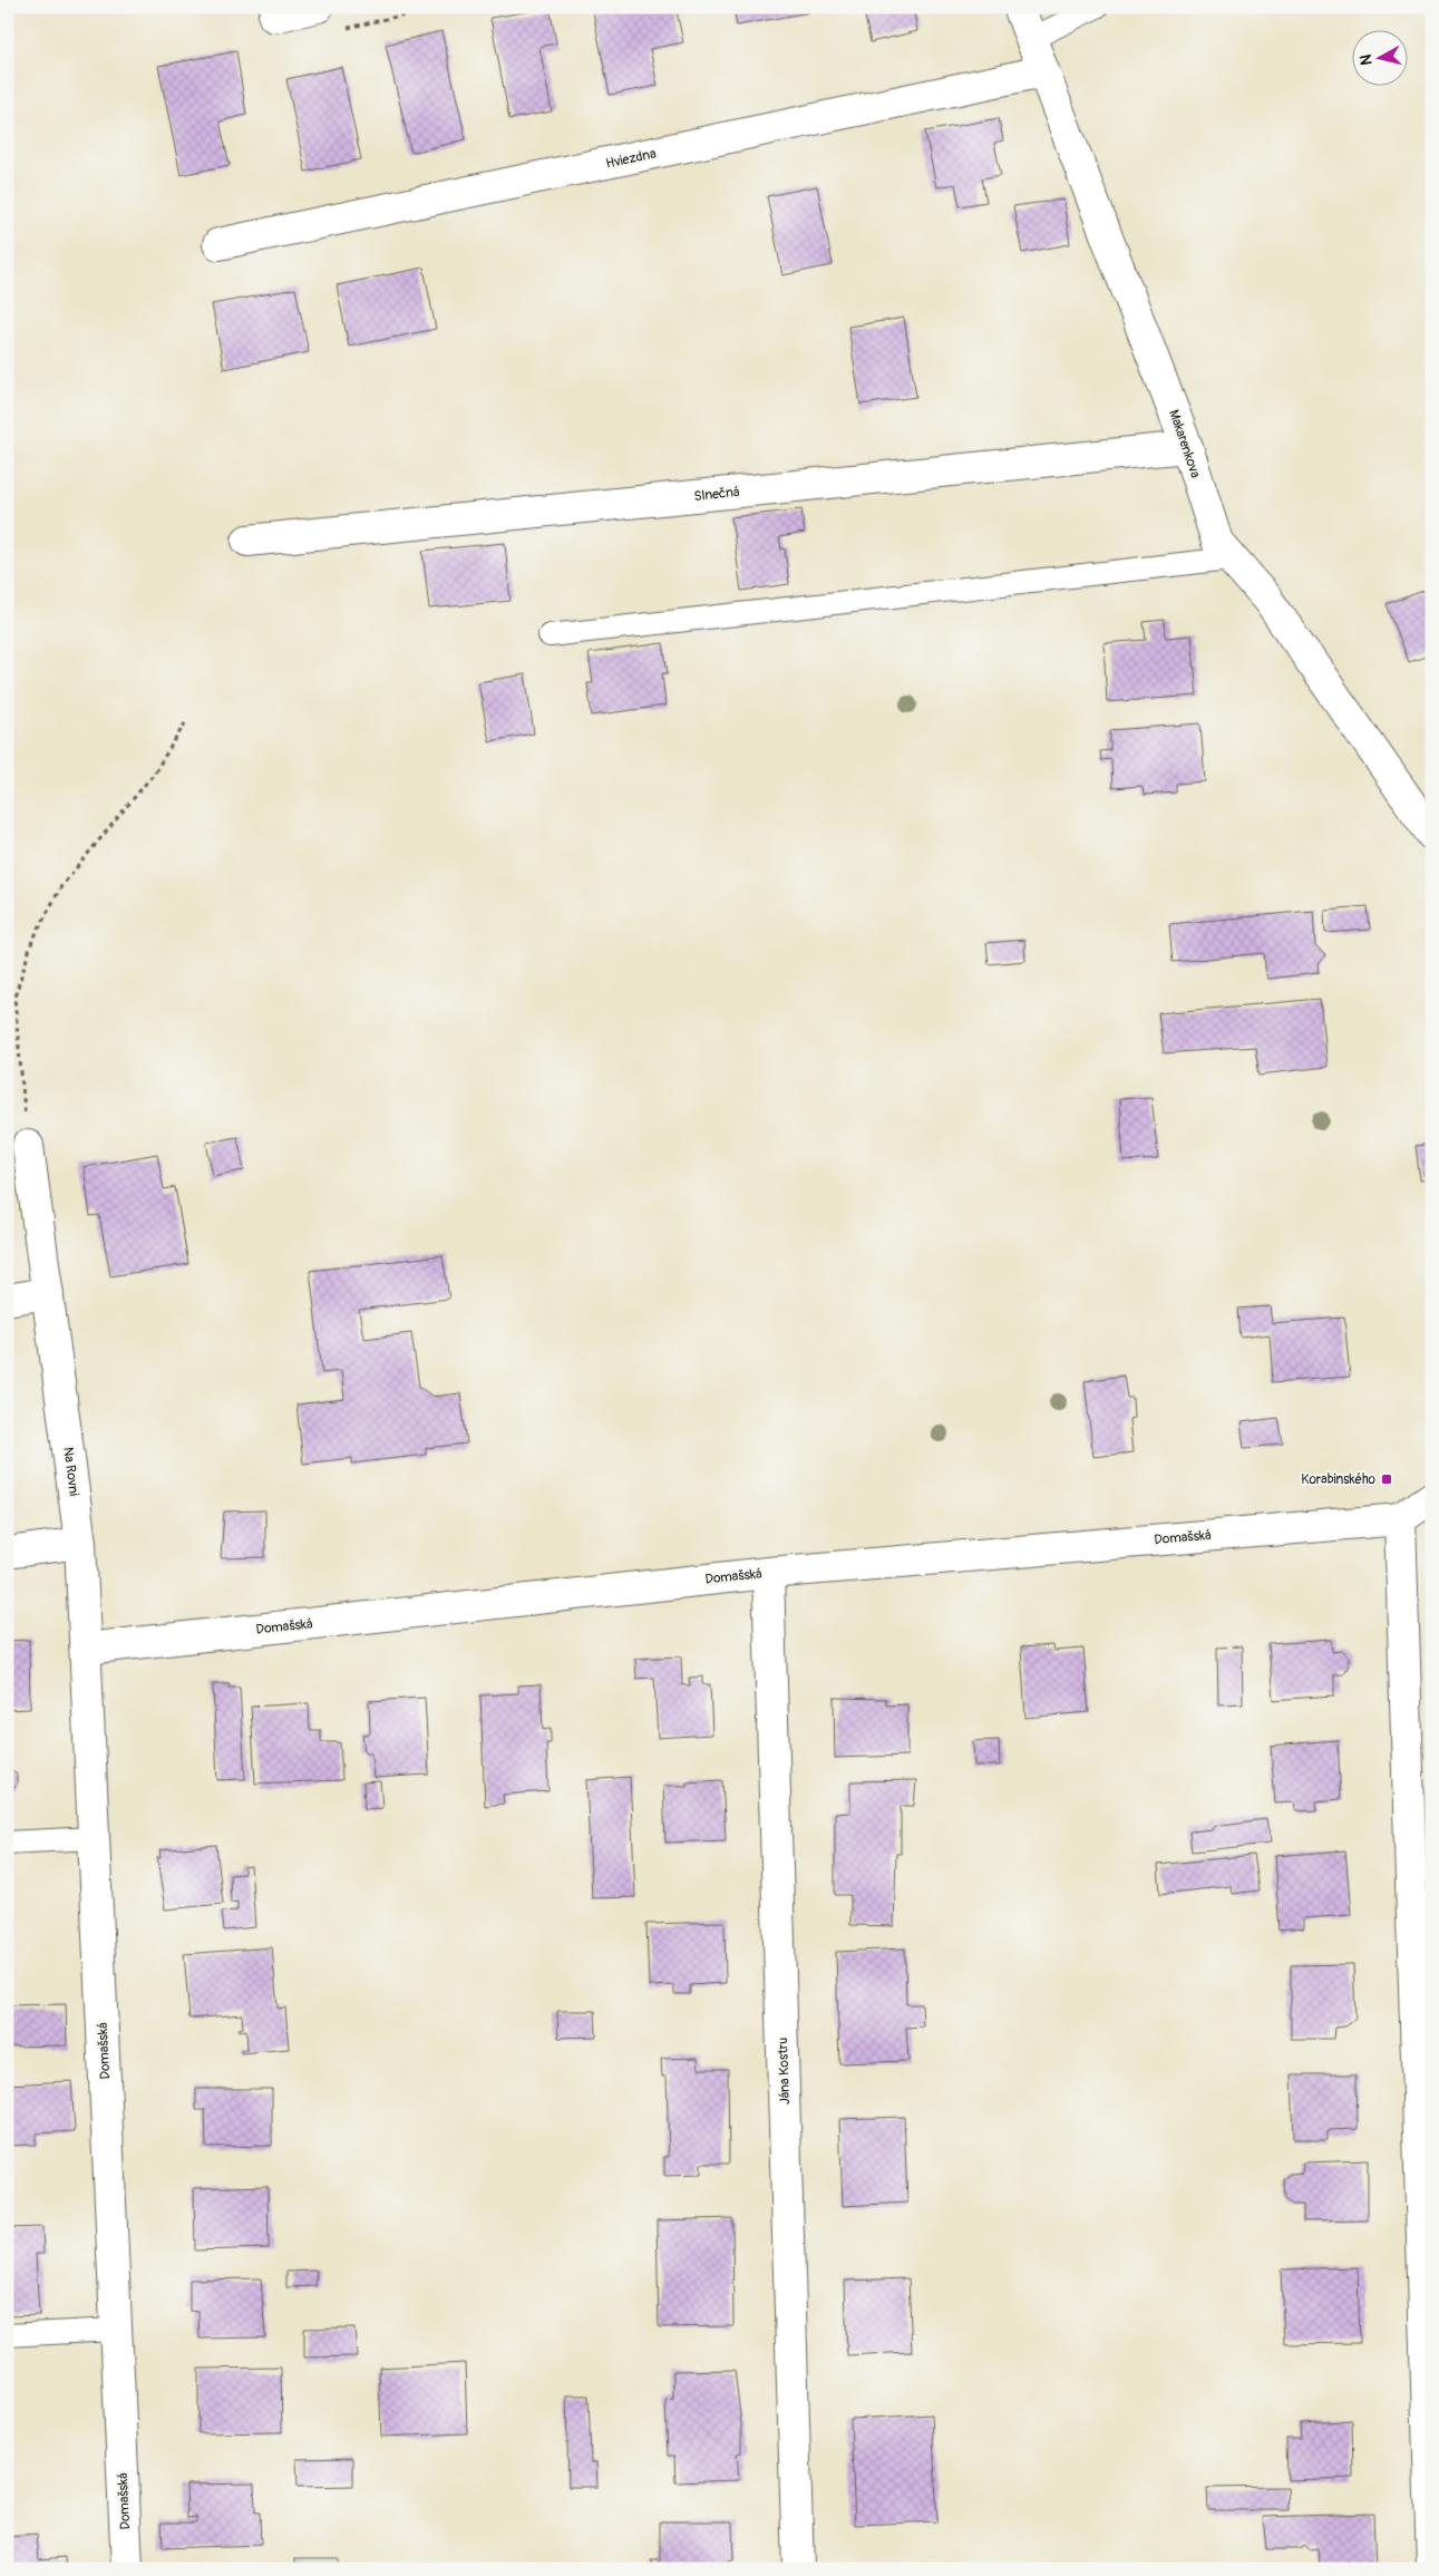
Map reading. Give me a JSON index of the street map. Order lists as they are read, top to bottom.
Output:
{
  "streets": {
    "street": [
      "Hviezdna",
      "Makarenkova",
      "Slnečná",
      "Na Rovni",
      "Domašská",
      "Jána Kostru"
    ]
  },
  "crossings": [
    ["Hviezdna", "Makarenkova"],
    ["Makarenkova", "Slnečná"],
    ["Na Rovni", "Domašská"],
    ["Domašská", "Jána Kostru"]
  ],
  "places": {
    "transit": ["Korabinského"]
  },
  "north": "left"
}
